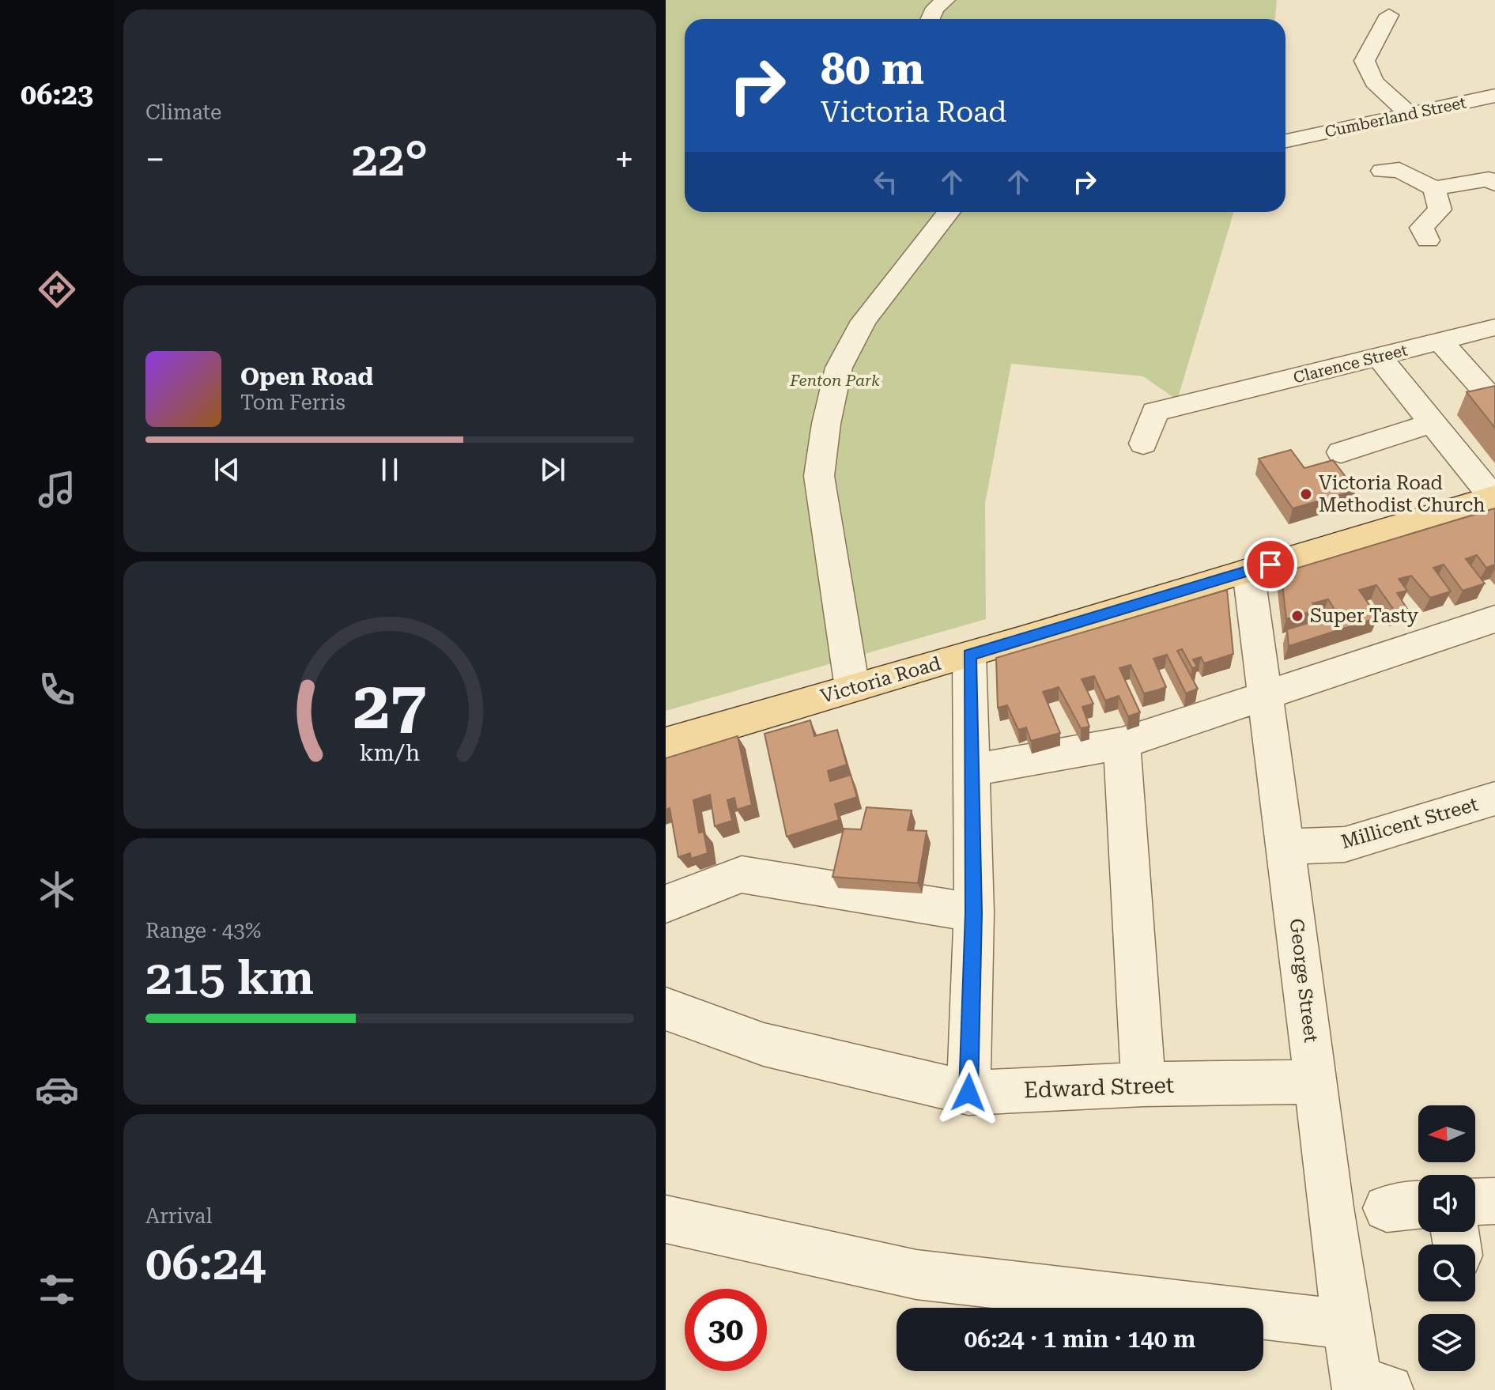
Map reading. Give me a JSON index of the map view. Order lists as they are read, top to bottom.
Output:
{
  "streets": {
    "main road": ["Victoria Road"],
    "street": [
      "Cumberland Street",
      "Clarence Street",
      "Millicent Street",
      "George Street",
      "Edward Street"
    ]
  },
  "crossings": [
    ["Victoria Road", "George Street"],
    ["Millicent Street", "George Street"],
    ["George Street", "Edward Street"]
  ],
  "parks": ["Fenton Park"],
  "places": ["Victoria Road Methodist Church", "Super Tasty"],
  "north": "left",
  "page": {
    "tabs": "06:23",
    "tile": [
      "Climate",
      ["Range · 43%", "215 km"],
      ["Arrival", "06:24"]
    ],
    "turn": ["80 m", "Victoria Road"],
    "heat": ["−", "22°", "+"],
    "song": ["Open Road", "Tom Ferris"],
    "limit": "30",
    "trip": "06:24 · 1 min · 140 m",
    "gauge": ["27", "km/h"]
  }
}
